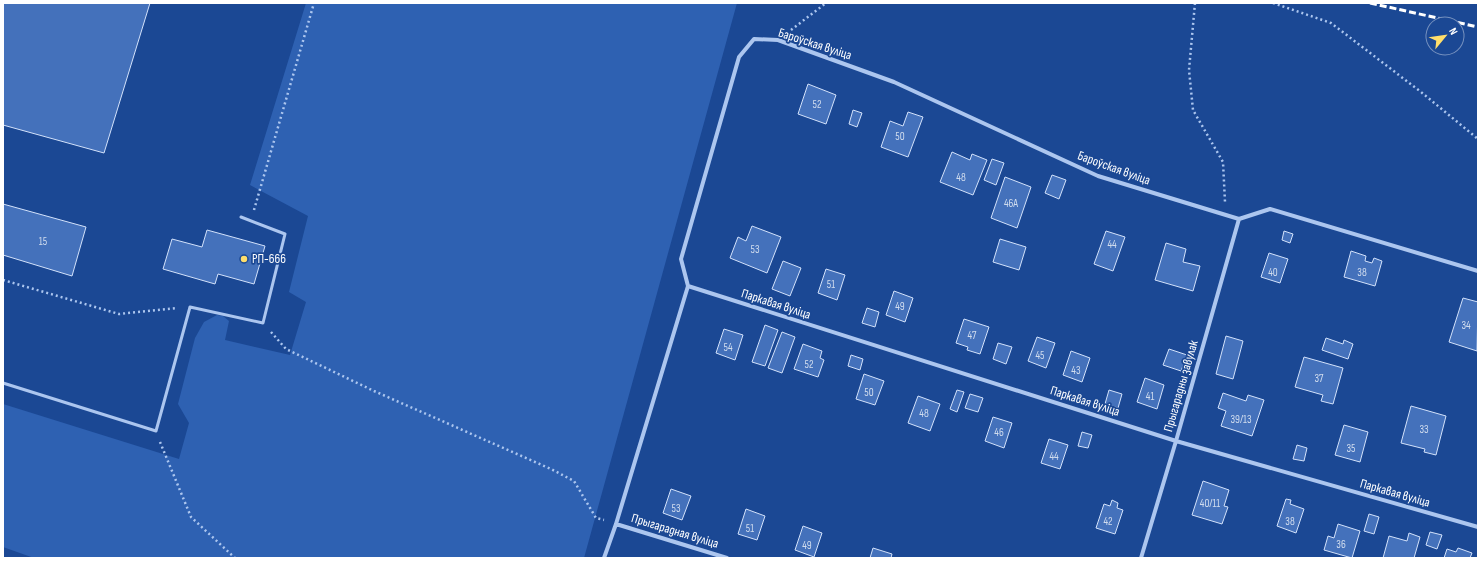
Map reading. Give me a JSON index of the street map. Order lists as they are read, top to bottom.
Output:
{
  "streets": {
    "street": [
      "Бароўская вуліца",
      "Паркавая вуліца",
      "Прыгарадны завулак",
      "Прыгарадная вуліца"
    ]
  },
  "crossings": [
    ["Бароўская вуліца", "Паркавая вуліца"],
    ["Бароўская вуліца", "Прыгарадны завулак"],
    ["Паркавая вуліца", "Прыгарадны завулак"]
  ],
  "places": ["РП-666"],
  "house_numbers": [
    "52",
    "50",
    "48",
    "46А",
    "15",
    "44",
    "53",
    "40",
    "38",
    "51",
    "49",
    "34",
    "47",
    "54",
    "45",
    "52",
    "43",
    "37",
    "50",
    "41",
    "48",
    "39/13",
    "33",
    "46",
    "35",
    "44",
    "40/11",
    "53",
    "42",
    "38",
    "51",
    "36",
    "49"
  ],
  "north": "top right"
}
